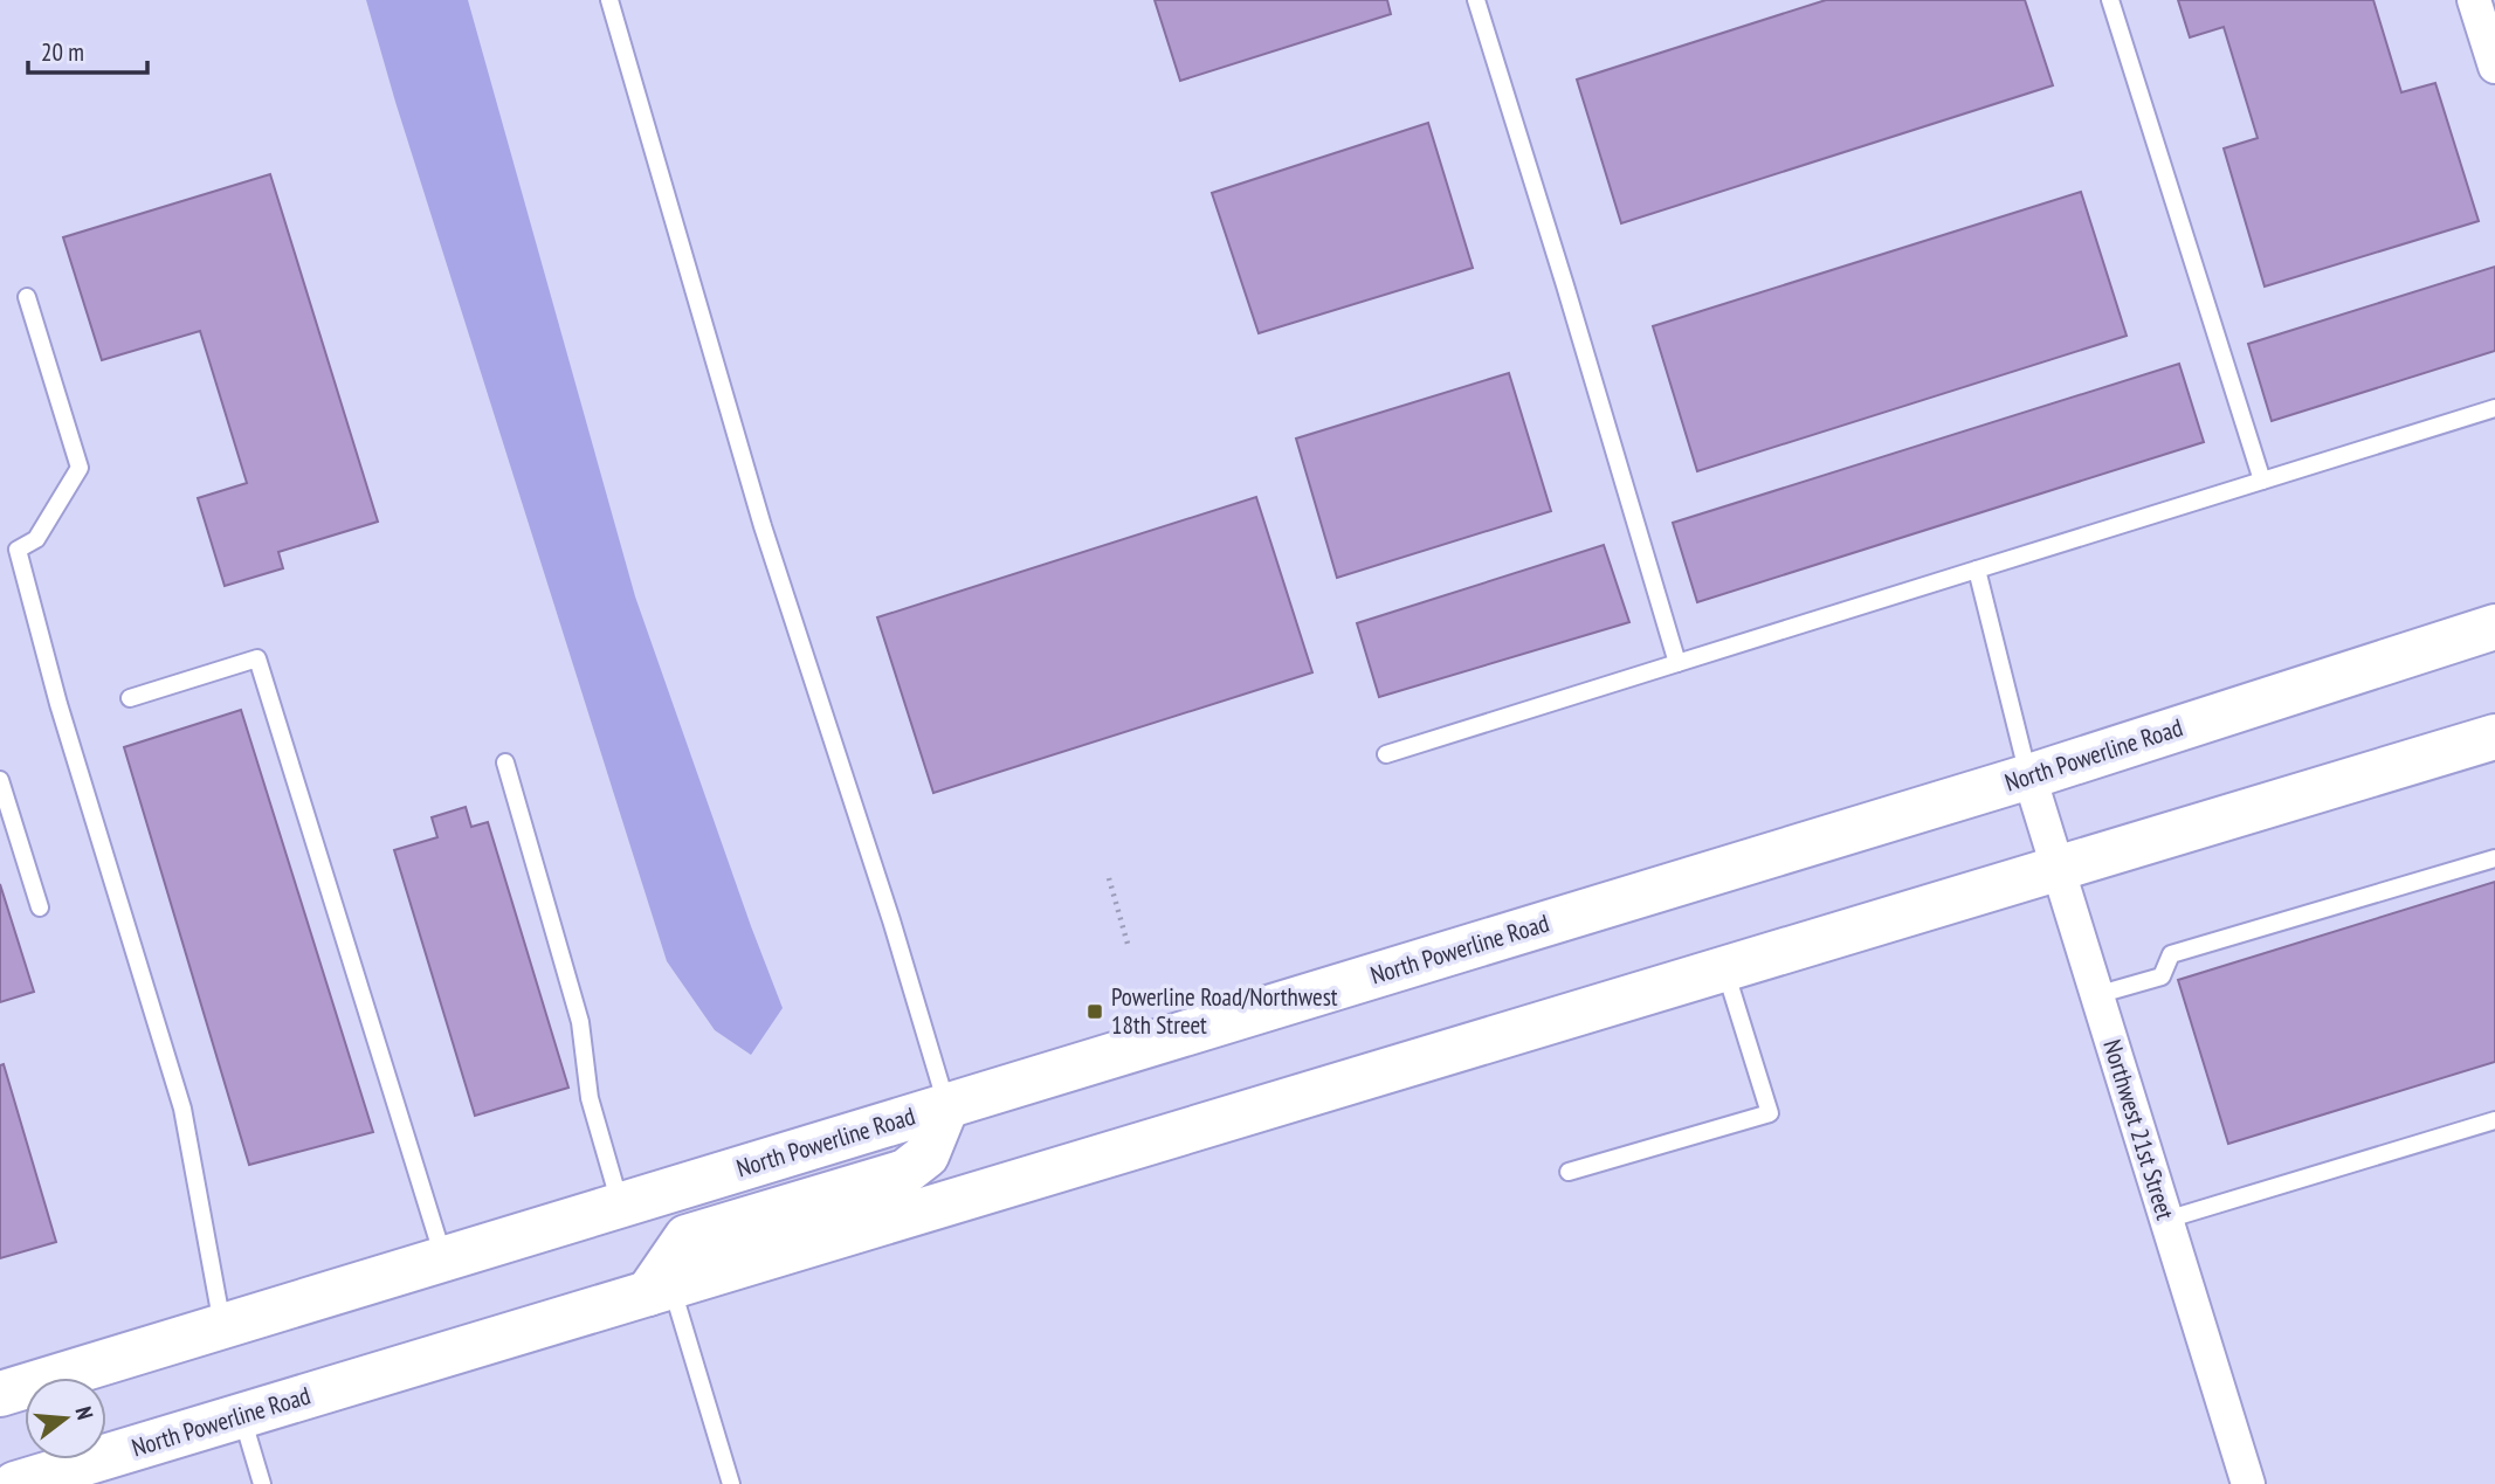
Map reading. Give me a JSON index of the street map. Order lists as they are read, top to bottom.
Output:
{
  "streets": {
    "main road": ["North Powerline Road"],
    "street": ["Northwest 21st Street"]
  },
  "crossings": [
    ["North Powerline Road", "Northwest 21st Street"]
  ],
  "places": {
    "transit": ["Powerline Road/Northwest 18th Street"]
  },
  "scale_bar": "20 m",
  "north": "right"
}
